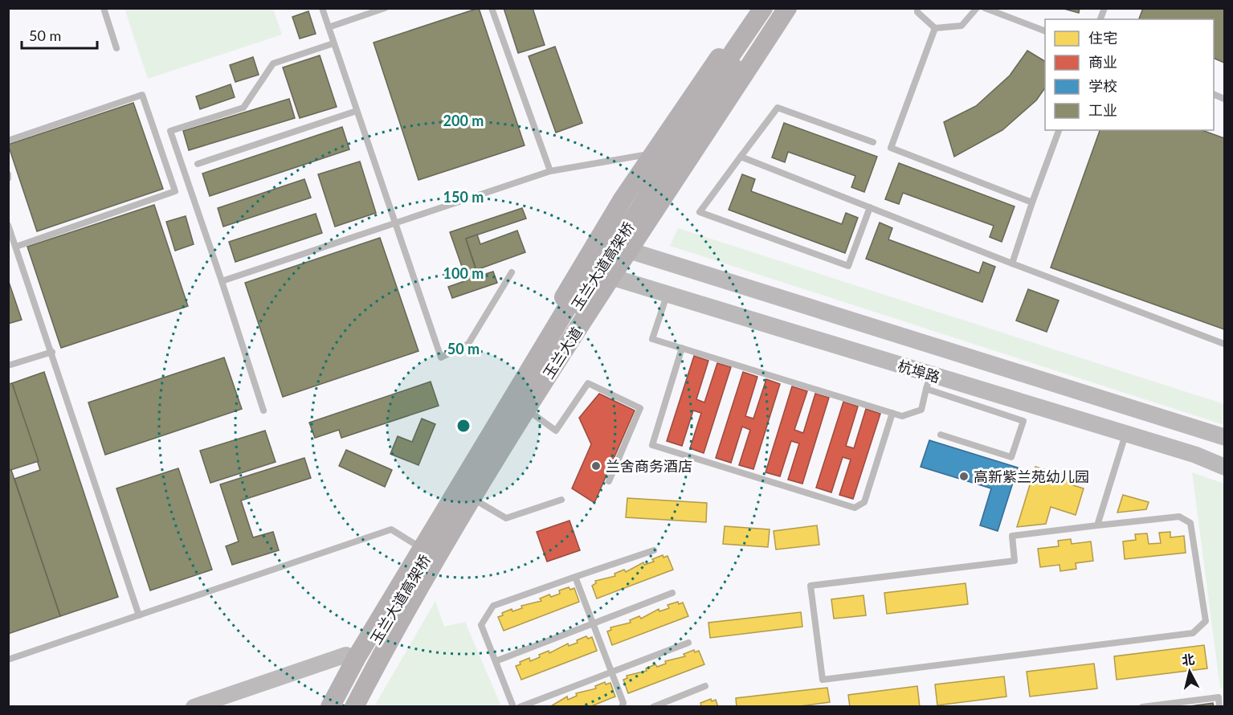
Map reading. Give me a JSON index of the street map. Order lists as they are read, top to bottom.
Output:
{
  "streets": {
    "main road": ["玉兰大道高架桥", "玉兰大道", "杭埠路"]
  },
  "crossings": [
    ["玉兰大道", "杭埠路"]
  ],
  "places": ["兰舍商务酒店", "高新紫兰苑幼儿园"],
  "legend": [
    "住宅",
    "商业",
    "学校",
    "工业"
  ],
  "scale_bar": "50 m",
  "north": "top",
  "rings": [
    "200 m",
    "150 m",
    "100 m",
    "50 m"
  ]
}
